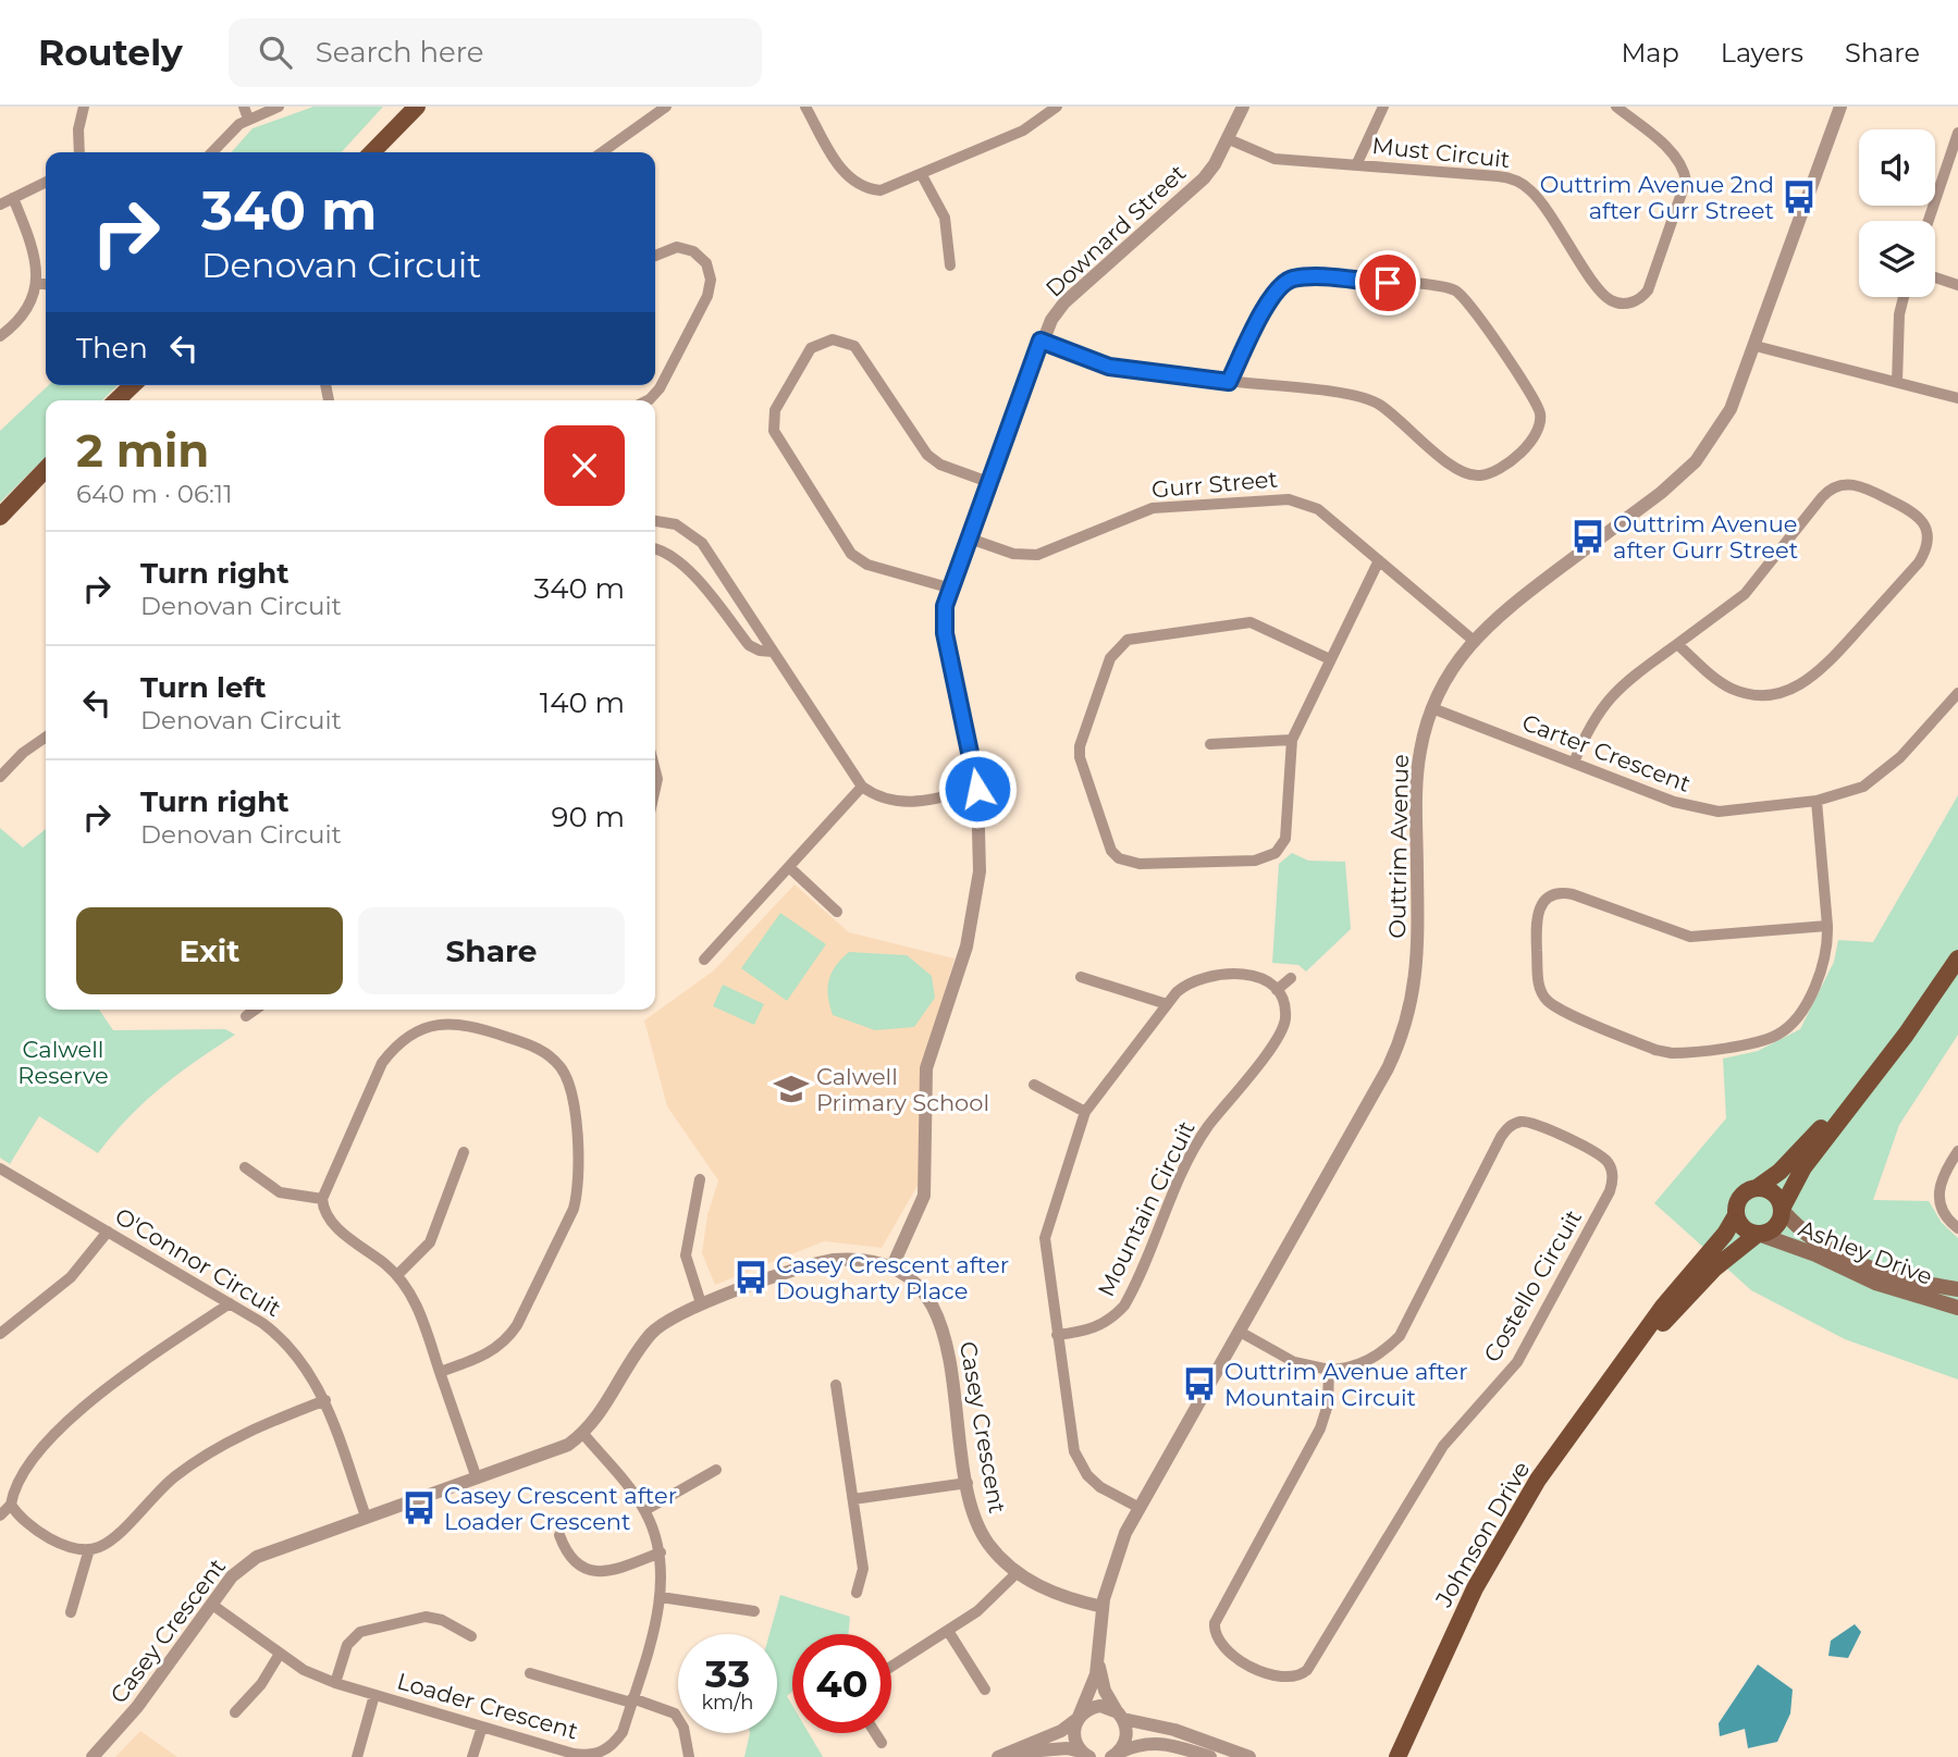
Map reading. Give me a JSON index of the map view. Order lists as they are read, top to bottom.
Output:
{
  "streets": {
    "main road": ["Ashley Drive", "Johnson Drive"],
    "street": [
      "Must Circuit",
      "Downard Street",
      "Gurr Street",
      "Carter Crescent",
      "Outtrim Avenue",
      "Mountain Circuit",
      "O'Connor Circuit",
      "Costello Circuit",
      "Casey Crescent",
      "Loader Crescent"
    ]
  },
  "crossings": [
    ["Must Circuit", "Downard Street"],
    ["Downard Street", "Gurr Street"],
    ["Downard Street", "Casey Crescent"],
    ["Gurr Street", "Outtrim Avenue"],
    ["Carter Crescent", "Outtrim Avenue"],
    ["Outtrim Avenue", "Costello Circuit"],
    ["Outtrim Avenue", "Casey Crescent"],
    ["Ashley Drive", "Johnson Drive"],
    ["O'Connor Circuit", "Casey Crescent"],
    ["Casey Crescent", "Loader Crescent"]
  ],
  "parks": ["Calwell Reserve"],
  "places": {
    "bus stop": [
      "Outtrim Avenue 2nd after Gurr Street",
      "Outtrim Avenue after Gurr Street",
      "Casey Crescent after Dougharty Place",
      "Outtrim Avenue after Mountain Circuit",
      "Casey Crescent after Loader Crescent"
    ],
    "school or university": ["Calwell Primary School"]
  },
  "page": {
    "header": "Routely",
    "search": "Search here",
    "nav": ["Map", "Layers", "Share"],
    "turn": ["340 m", "Denovan Circuit"],
    "then": "Then",
    "heading": ["2 min", "640 m · 06:11"],
    "list": [
      {
        "name": "Turn right",
        "note": "Denovan Circuit",
        "value": "340 m"
      },
      {
        "name": "Turn left",
        "note": "Denovan Circuit",
        "value": "140 m"
      },
      {
        "name": "Turn right",
        "note": "Denovan Circuit",
        "value": "90 m"
      }
    ],
    "buttons": ["Exit", "Share"],
    "speed": "33 km/h",
    "limit": "40"
  }
}
